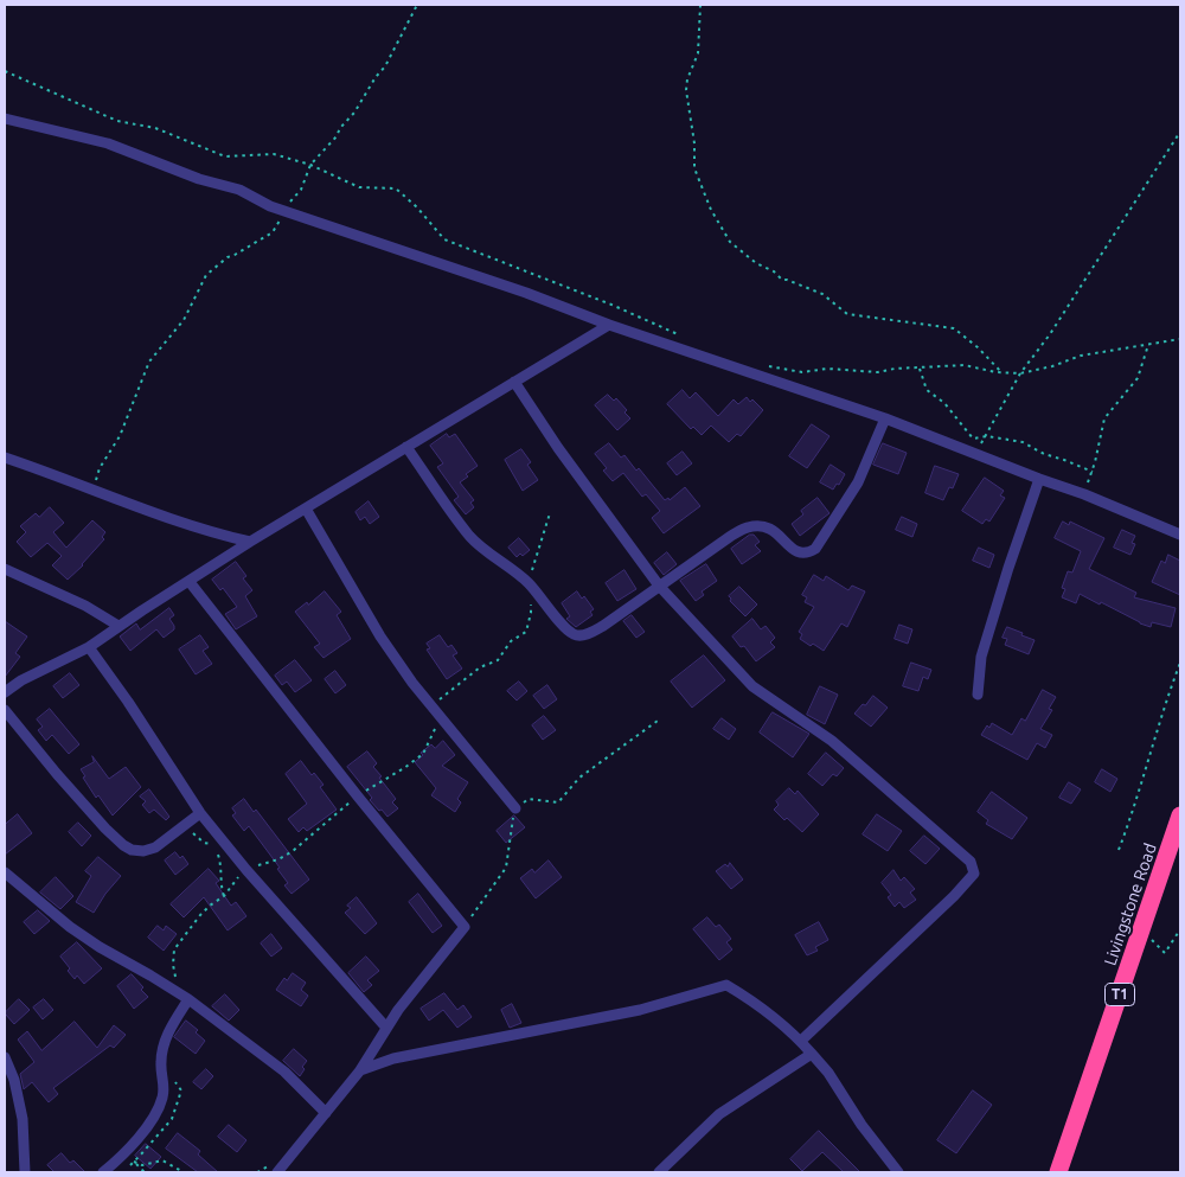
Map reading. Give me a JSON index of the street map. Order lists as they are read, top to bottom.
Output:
{
  "streets": {
    "highway": ["Livingstone Road", "T1"]
  }
}
